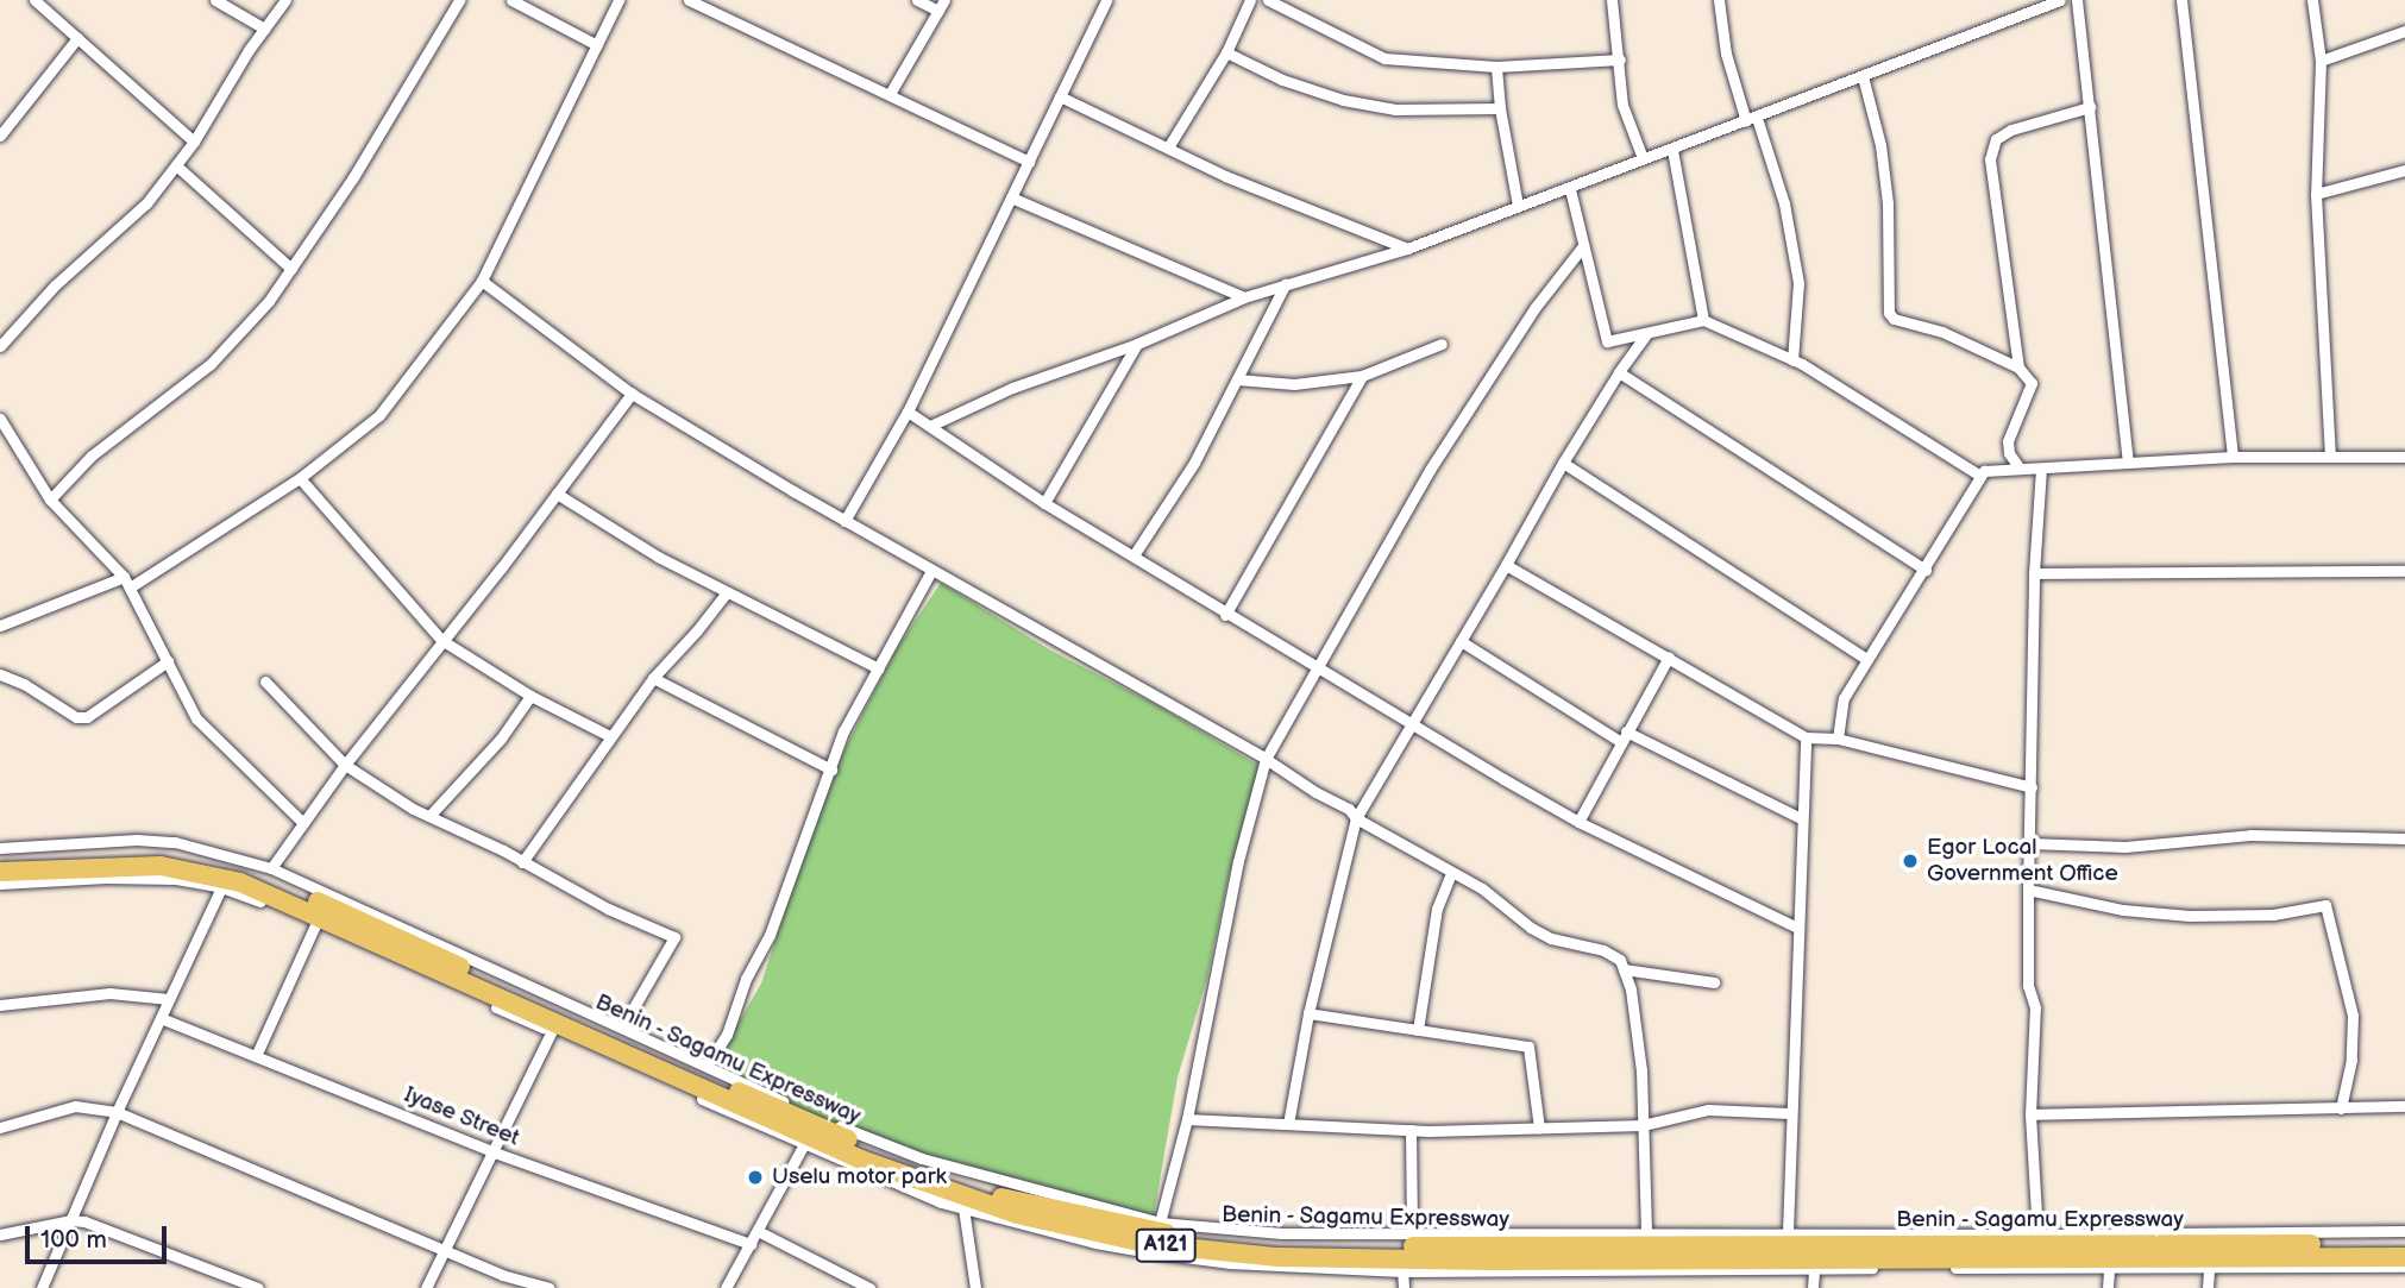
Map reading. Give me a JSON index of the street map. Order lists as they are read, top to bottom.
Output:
{
  "streets": {
    "highway": ["Benin - Sagamu Expressway", "A121"],
    "street": ["Iyase Street"]
  },
  "crossings": [
    ["Benin - Sagamu Expressway", "A121"]
  ],
  "places": ["Egor Local Government Office", "Uselu motor park"],
  "scale_bar": "100 m"
}
